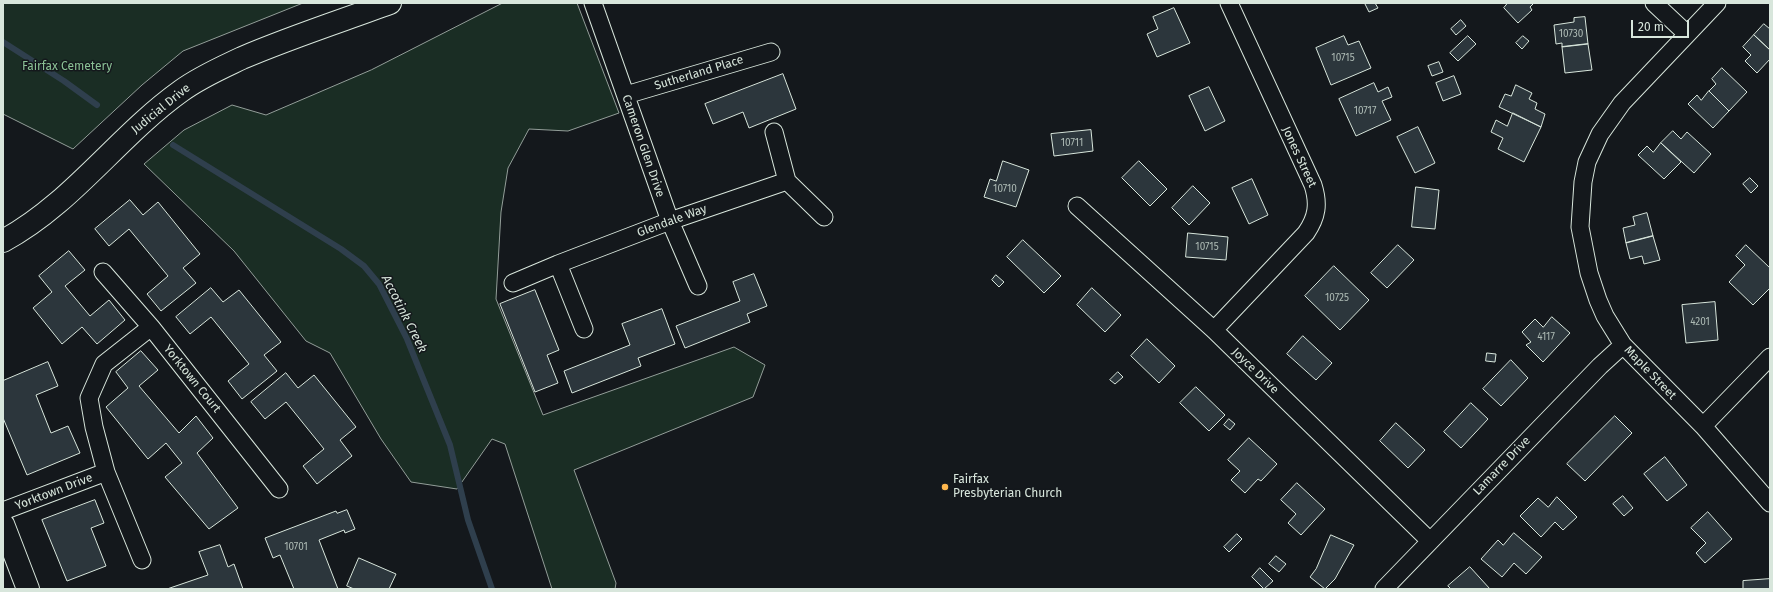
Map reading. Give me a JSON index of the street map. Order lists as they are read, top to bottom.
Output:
{
  "streets": {
    "street": [
      "Sutherland Place",
      "Judicial Drive",
      "Cameron Glen Drive",
      "Jones Street",
      "Glendale Way",
      "Joyce Drive",
      "Maple Street",
      "Yorktown Court",
      "Lamarre Drive",
      "Yorktown Drive"
    ]
  },
  "crossings": [
    ["Sutherland Place", "Cameron Glen Drive"],
    ["Cameron Glen Drive", "Glendale Way"],
    ["Jones Street", "Joyce Drive"],
    ["Joyce Drive", "Lamarre Drive"],
    ["Maple Street", "Lamarre Drive"],
    ["Yorktown Court", "Yorktown Drive"]
  ],
  "water": ["Accotink Creek"],
  "parks": ["Fairfax Cemetery"],
  "places": ["Fairfax Presbyterian Church"],
  "house_numbers": [
    "10730",
    "10715",
    "10717",
    "10711",
    "10710",
    "10715",
    "10725",
    "4201",
    "4117",
    "10701"
  ],
  "scale_bar": "20 m"
}
